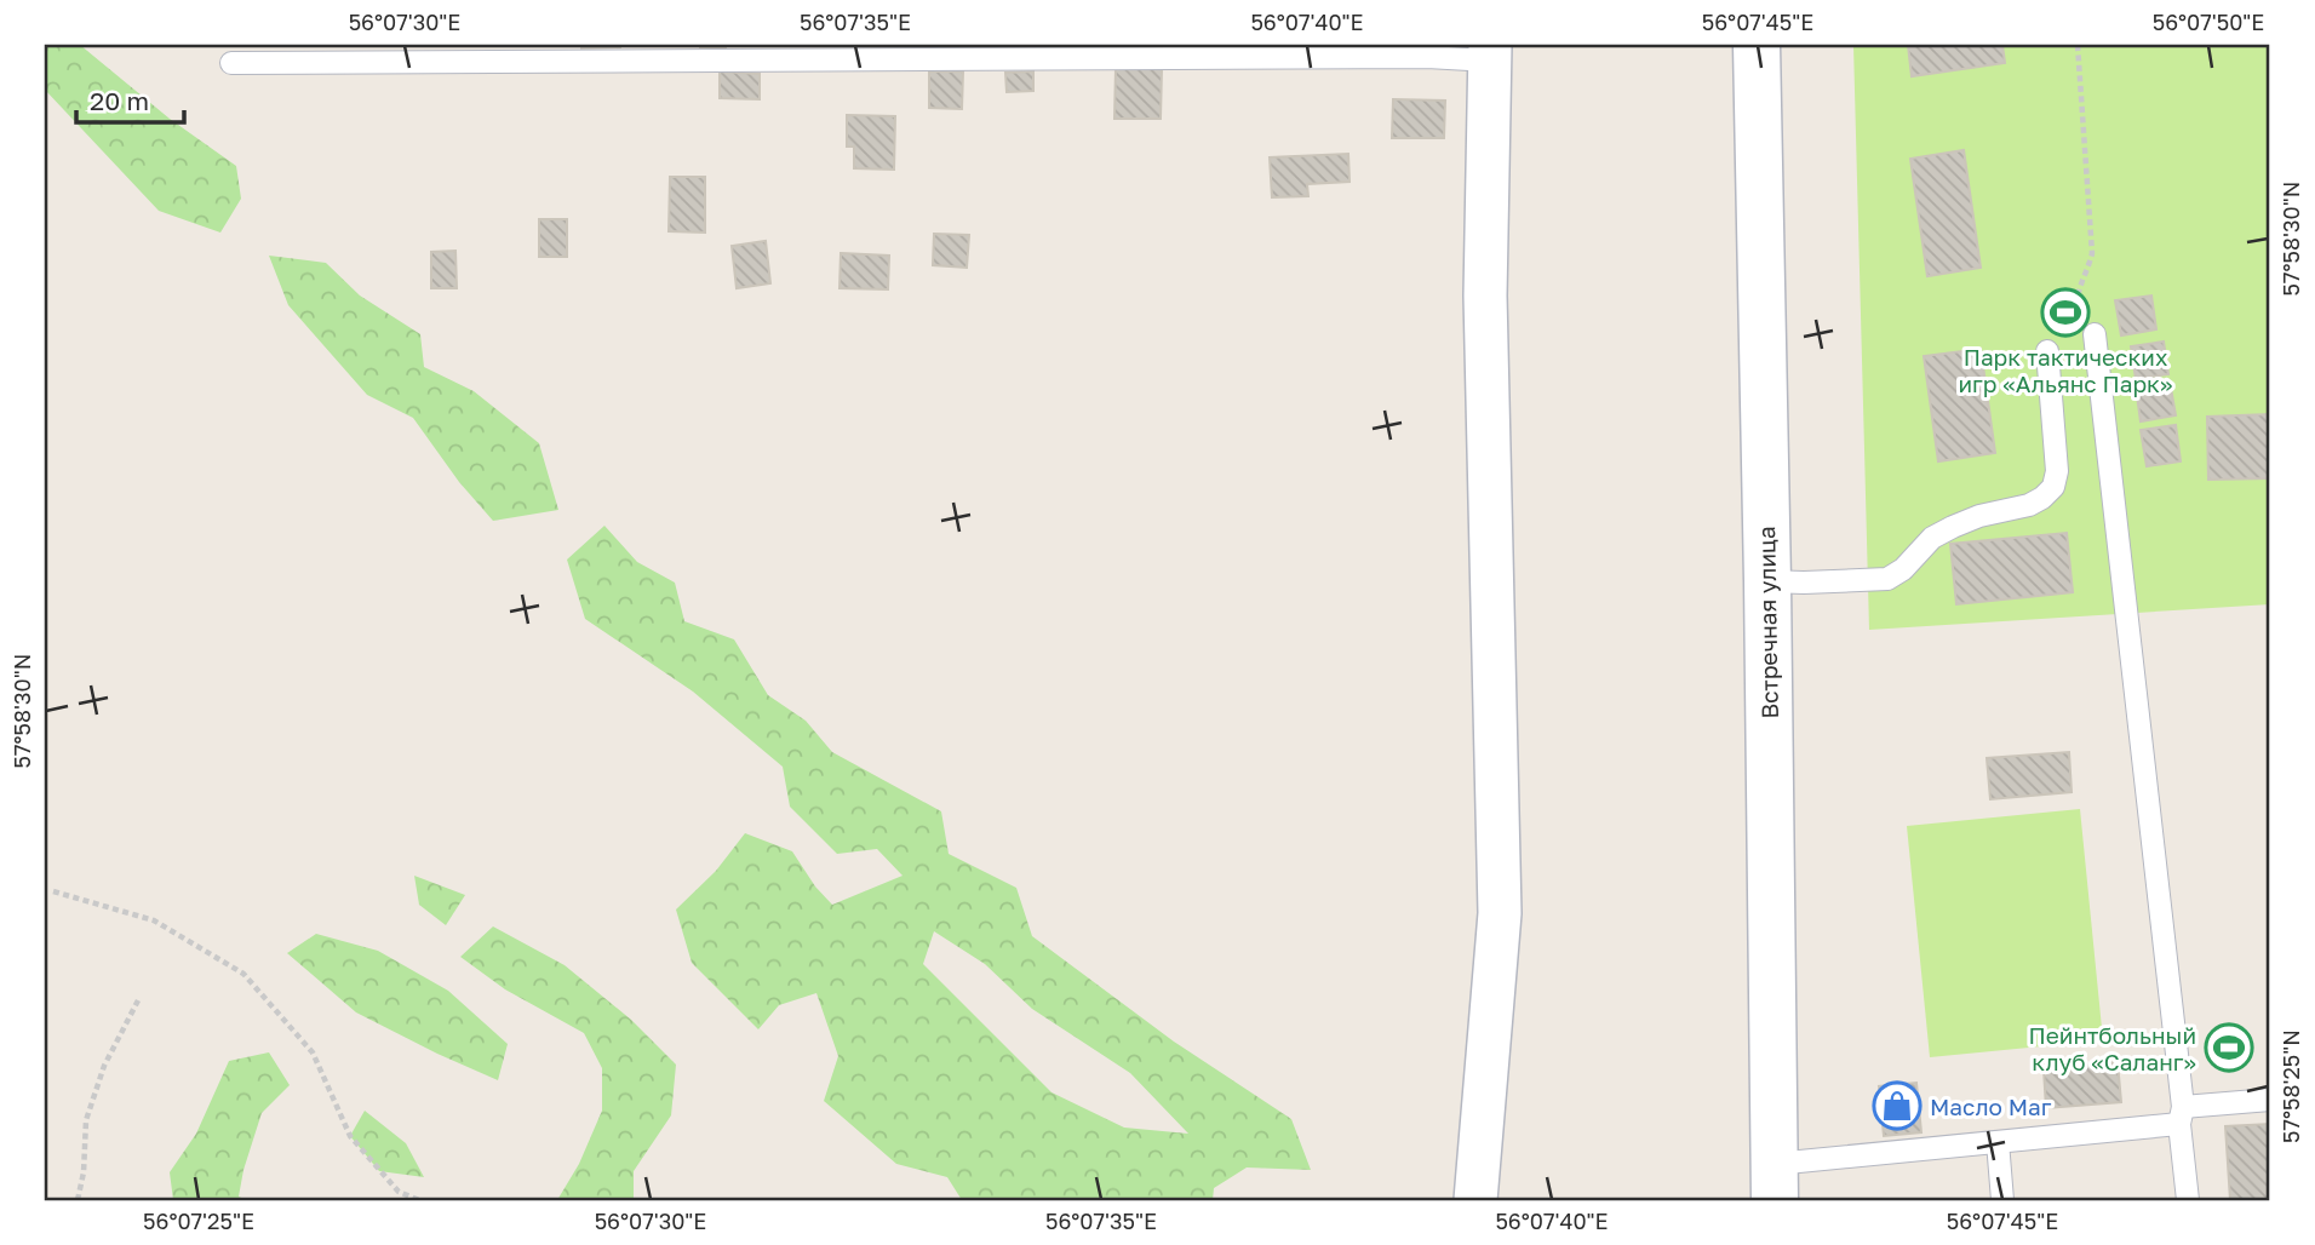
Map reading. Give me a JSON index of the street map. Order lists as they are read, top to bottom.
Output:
{
  "streets": {
    "main road": ["Встречная улица"]
  },
  "places": {
    "sports": ["Парк тактических игр «Альянс Парк»", "Пейнтбольный клуб «Саланг»"],
    "shop": ["Масло Маг"]
  },
  "scale_bar": "20 m",
  "coordinates": [
    "56°07'30\"E",
    "56°07'35\"E",
    "56°07'40\"E",
    "56°07'45\"E",
    "56°07'50\"E",
    "57°58'30\"N",
    "57°58'25\"N",
    "56°07'25\"E"
  ]
}
